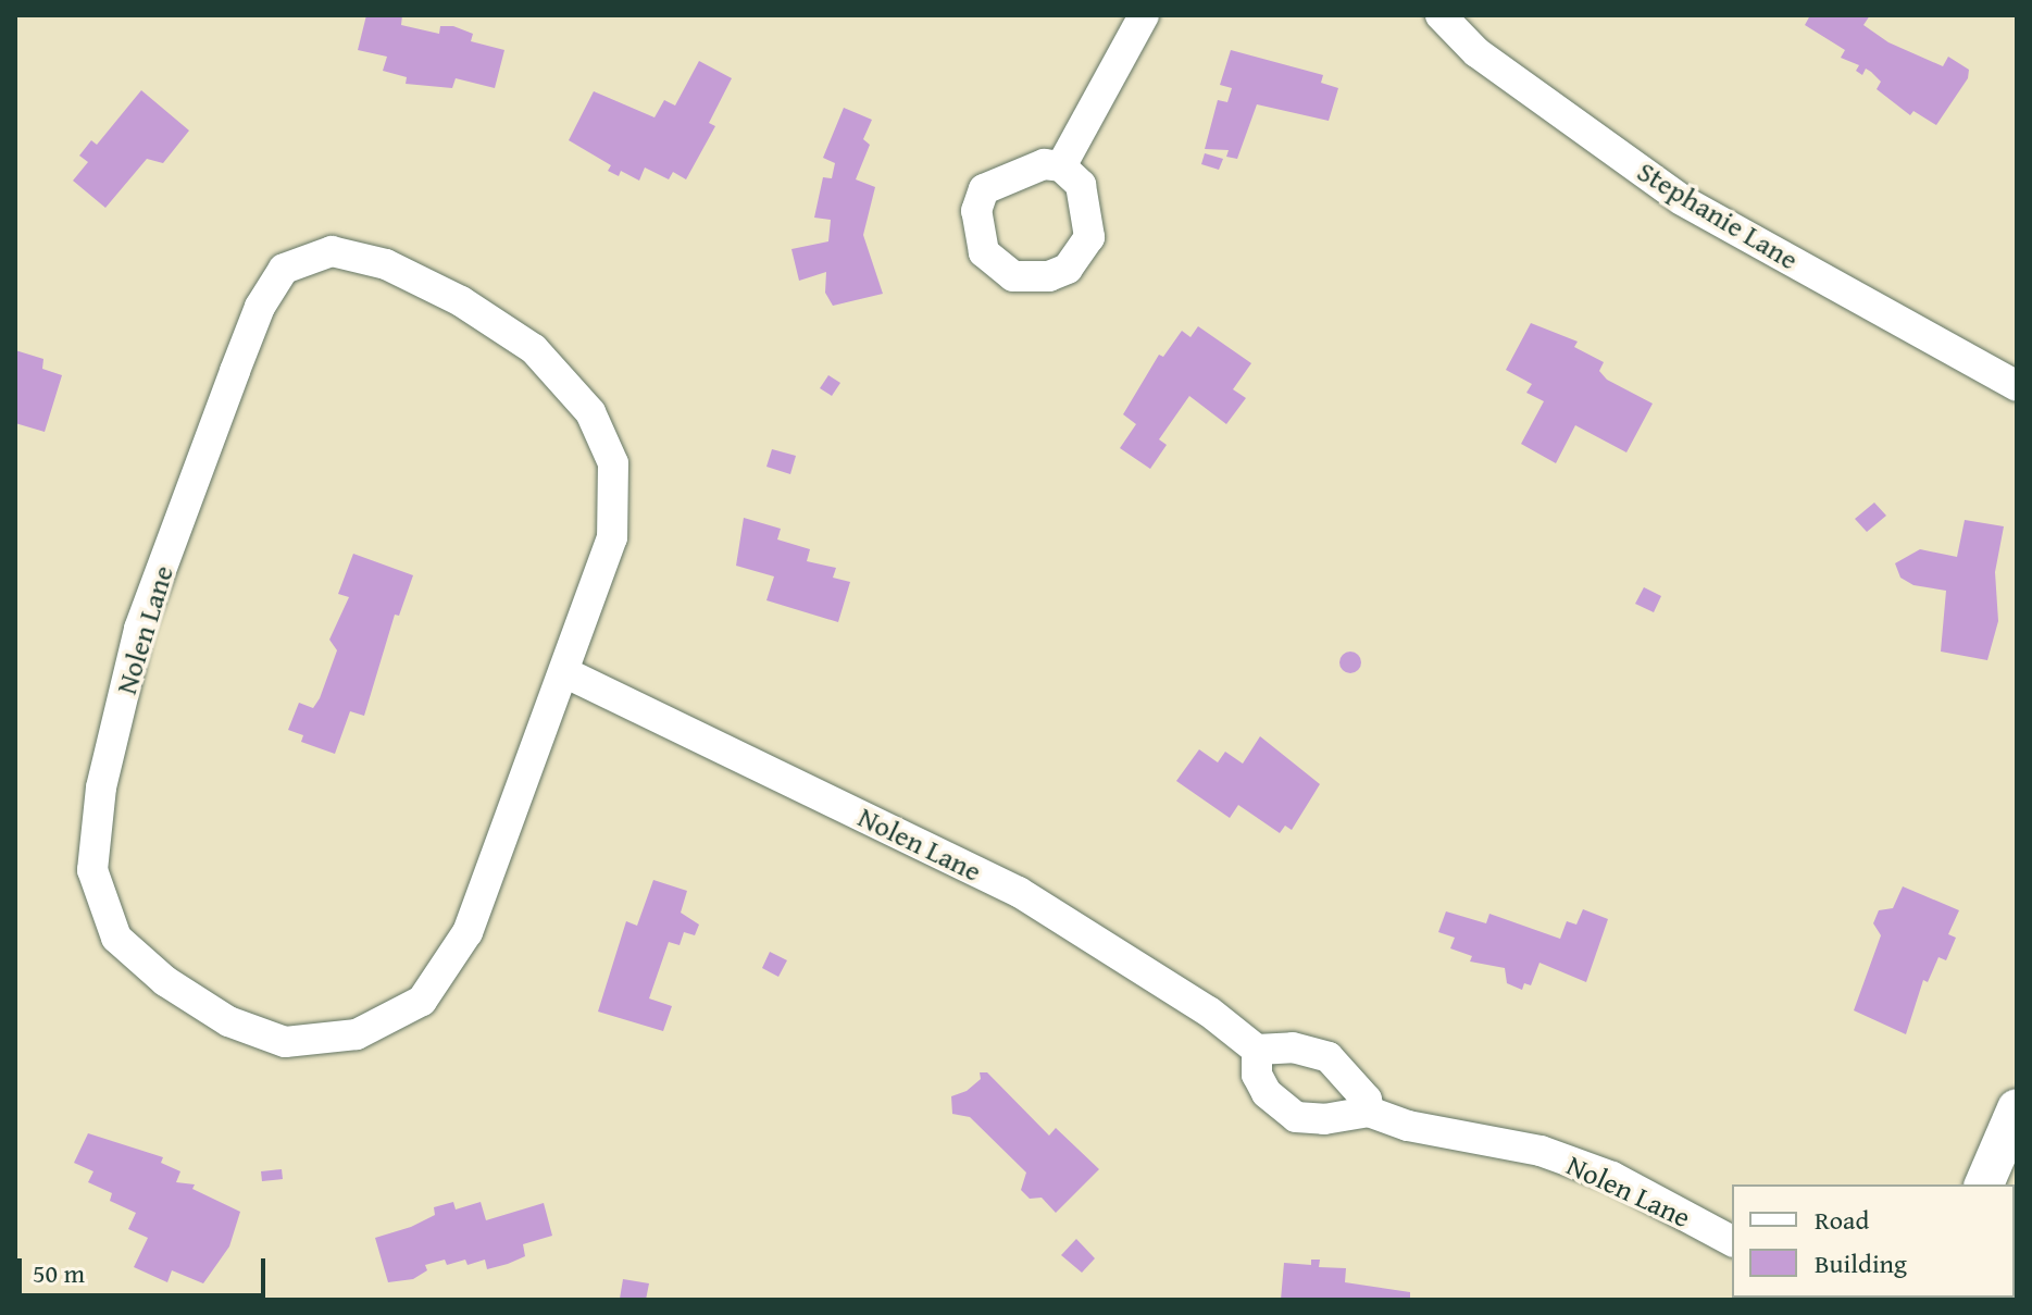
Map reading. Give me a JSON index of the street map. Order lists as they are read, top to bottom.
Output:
{
  "streets": {
    "street": ["Stephanie Lane", "Nolen Lane"]
  },
  "legend": ["Road", "Building"],
  "scale_bar": "50 m"
}
